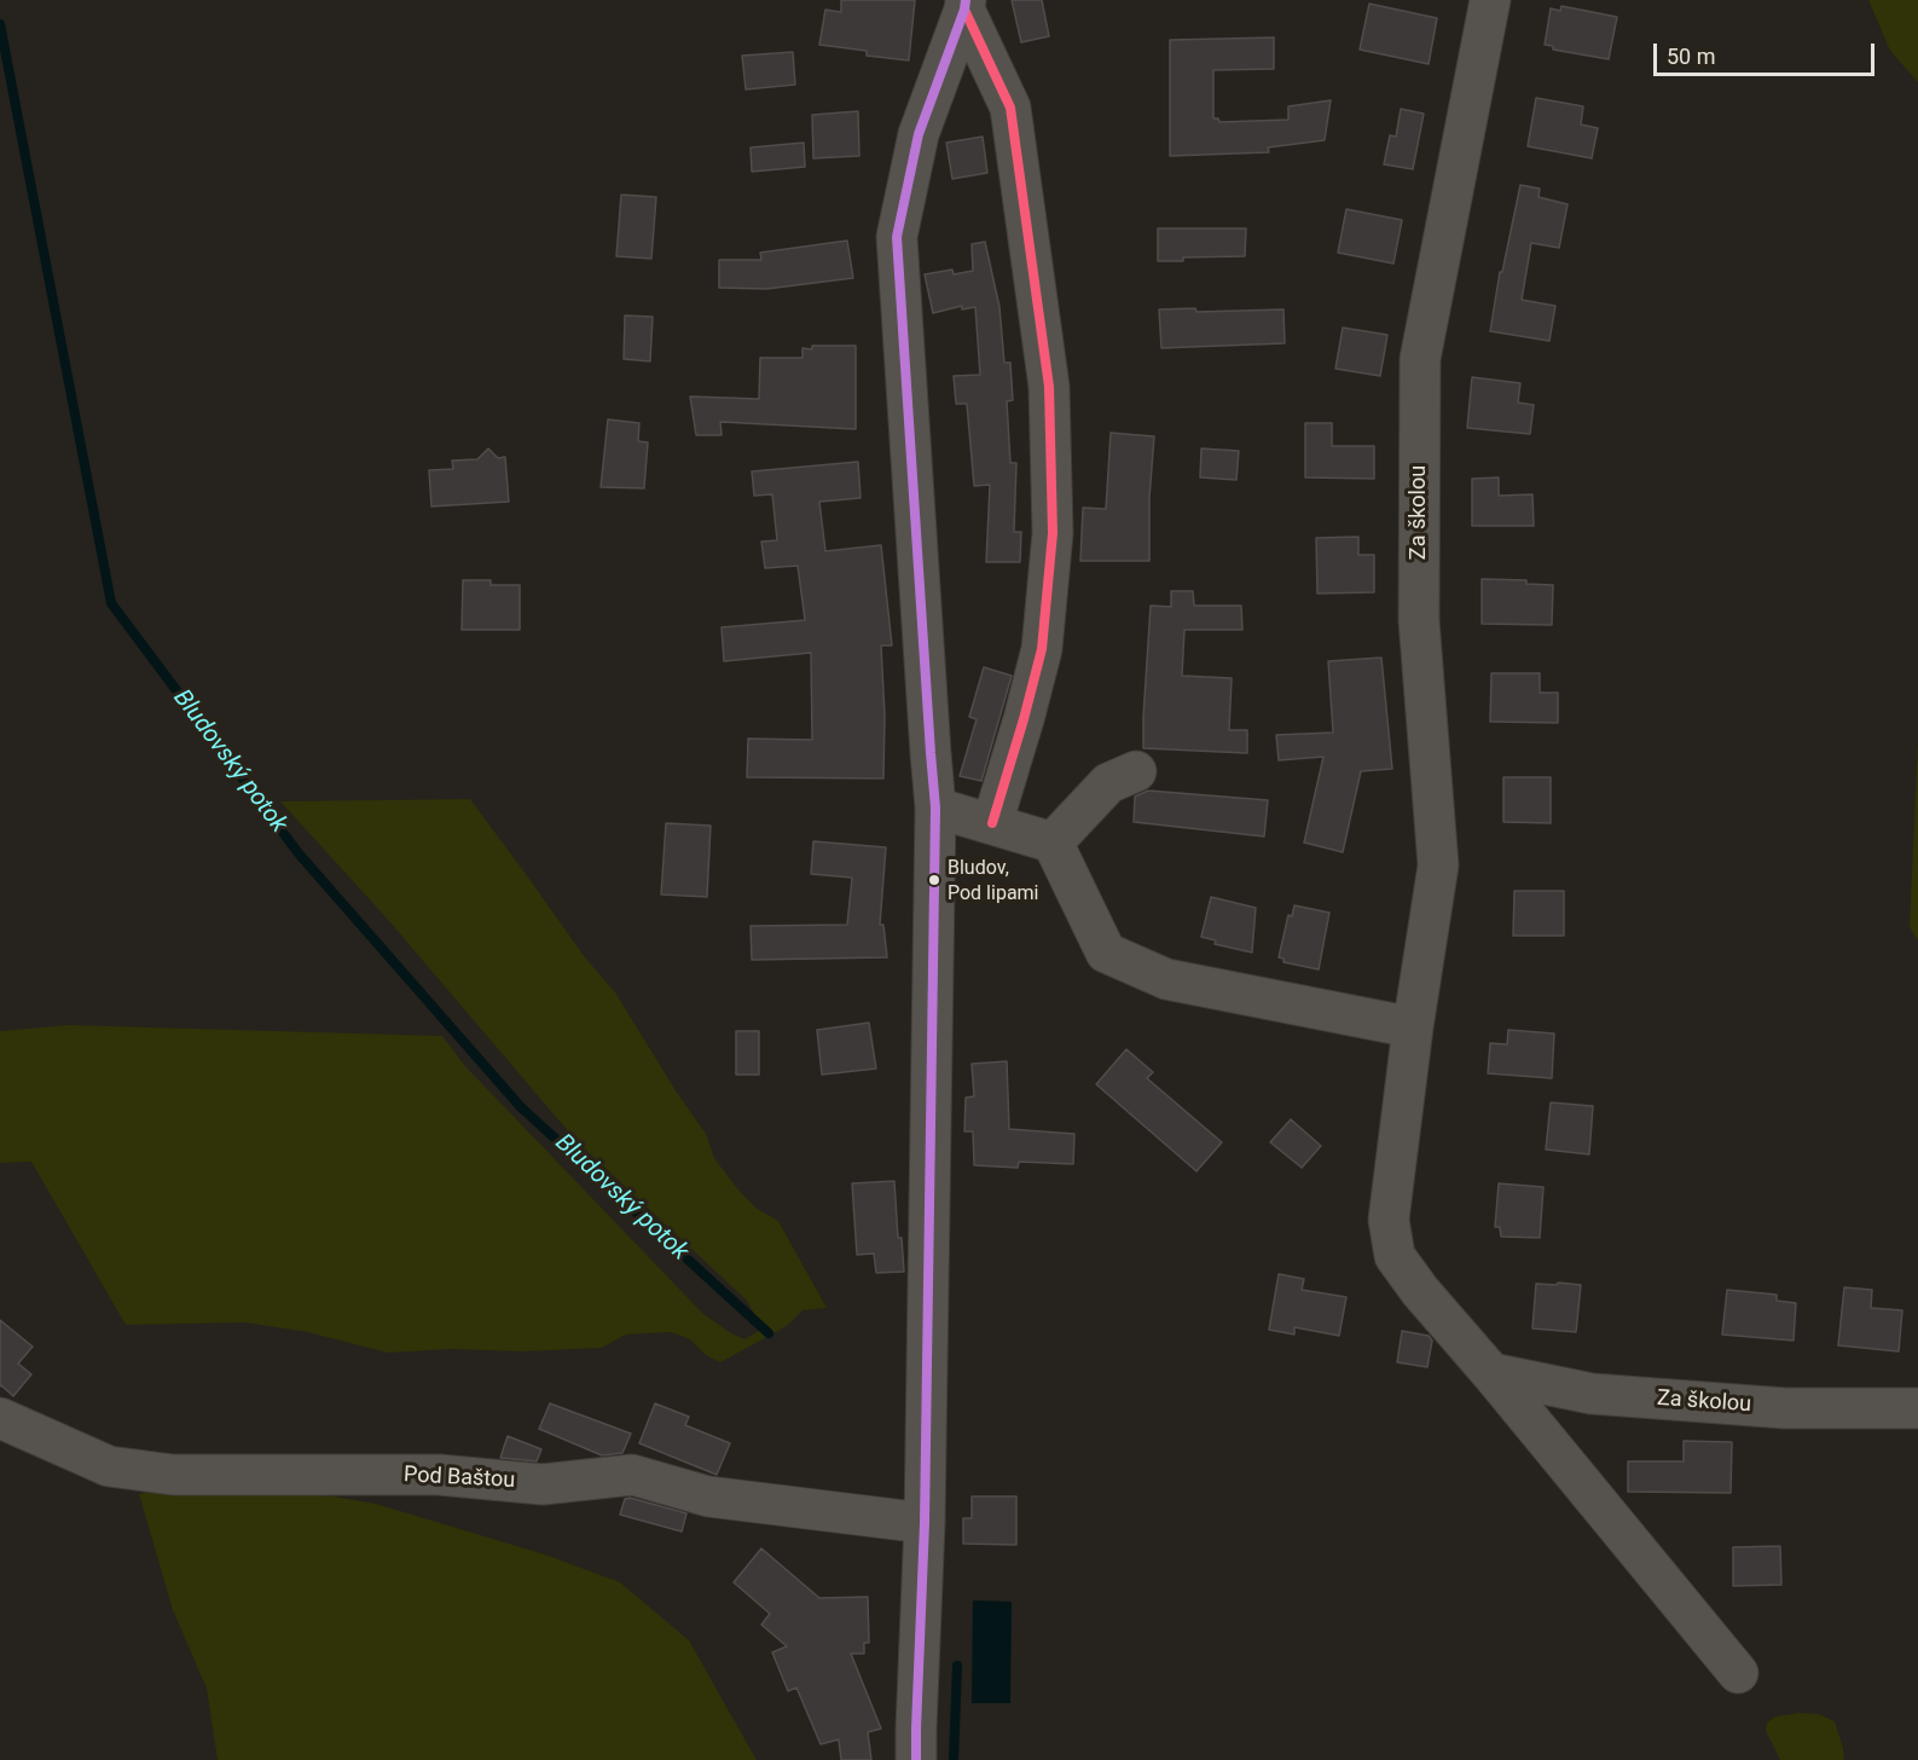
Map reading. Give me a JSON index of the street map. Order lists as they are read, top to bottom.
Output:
{
  "streets": {
    "street": ["Za školou", "Pod Baštou"]
  },
  "water": ["Bludovský potok"],
  "places": ["Bludov, Pod lipami"],
  "scale_bar": "50 m"
}
